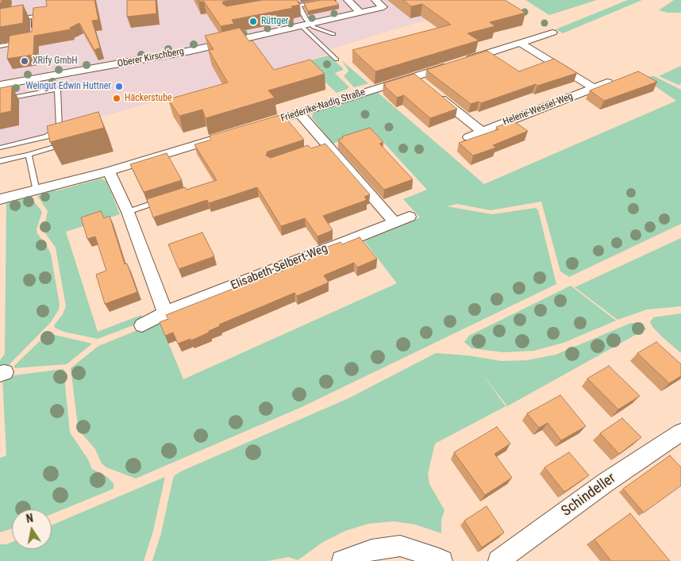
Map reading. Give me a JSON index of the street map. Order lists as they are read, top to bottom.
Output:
{
  "streets": {
    "street": [
      "Oberer Kirschberg",
      "Friederike-Nadig Straße",
      "Helene-Wessel-Weg",
      "Elisabeth-Selbert-Weg",
      "Schindeller"
    ]
  },
  "crossings": [
    ["Friederike-Nadig Straße", "Helene-Wessel-Weg"]
  ],
  "places": [
    "Rüttger",
    "XRify GmbH",
    "Weingut Edwin Huttner",
    "Häckerstube"
  ],
  "north": "top"
}
